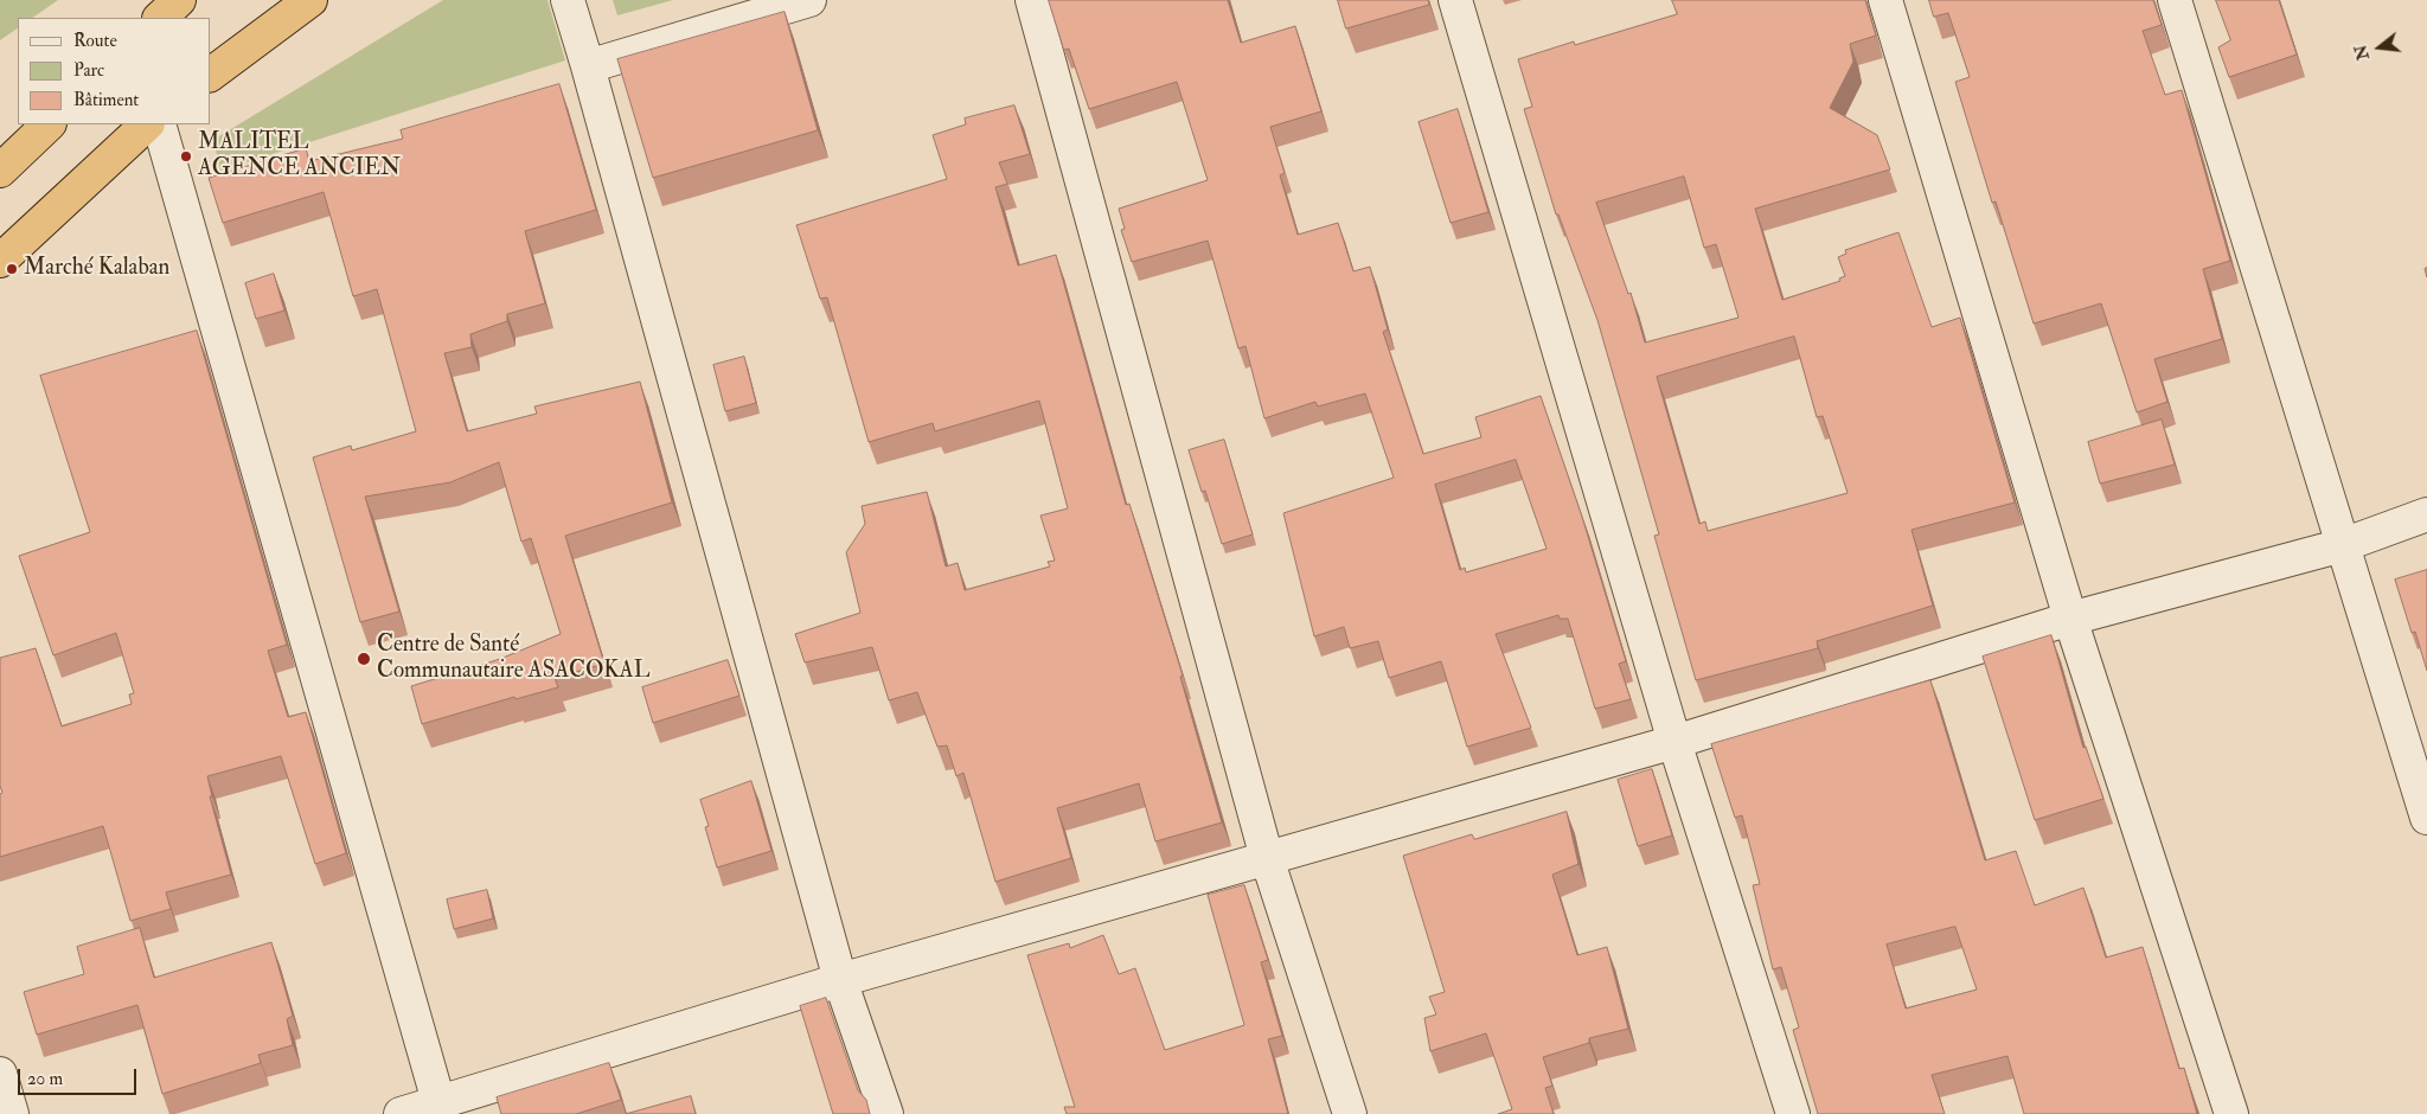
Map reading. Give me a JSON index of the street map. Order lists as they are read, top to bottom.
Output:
{
  "places": ["MALITEL AGENCE ANCIEN", "Marché Kalaban", "Centre de Santé Communautaire ASACOKAL"],
  "legend": ["Route", "Parc", "Bâtiment"],
  "scale_bar": "20 m",
  "north": "left"
}
